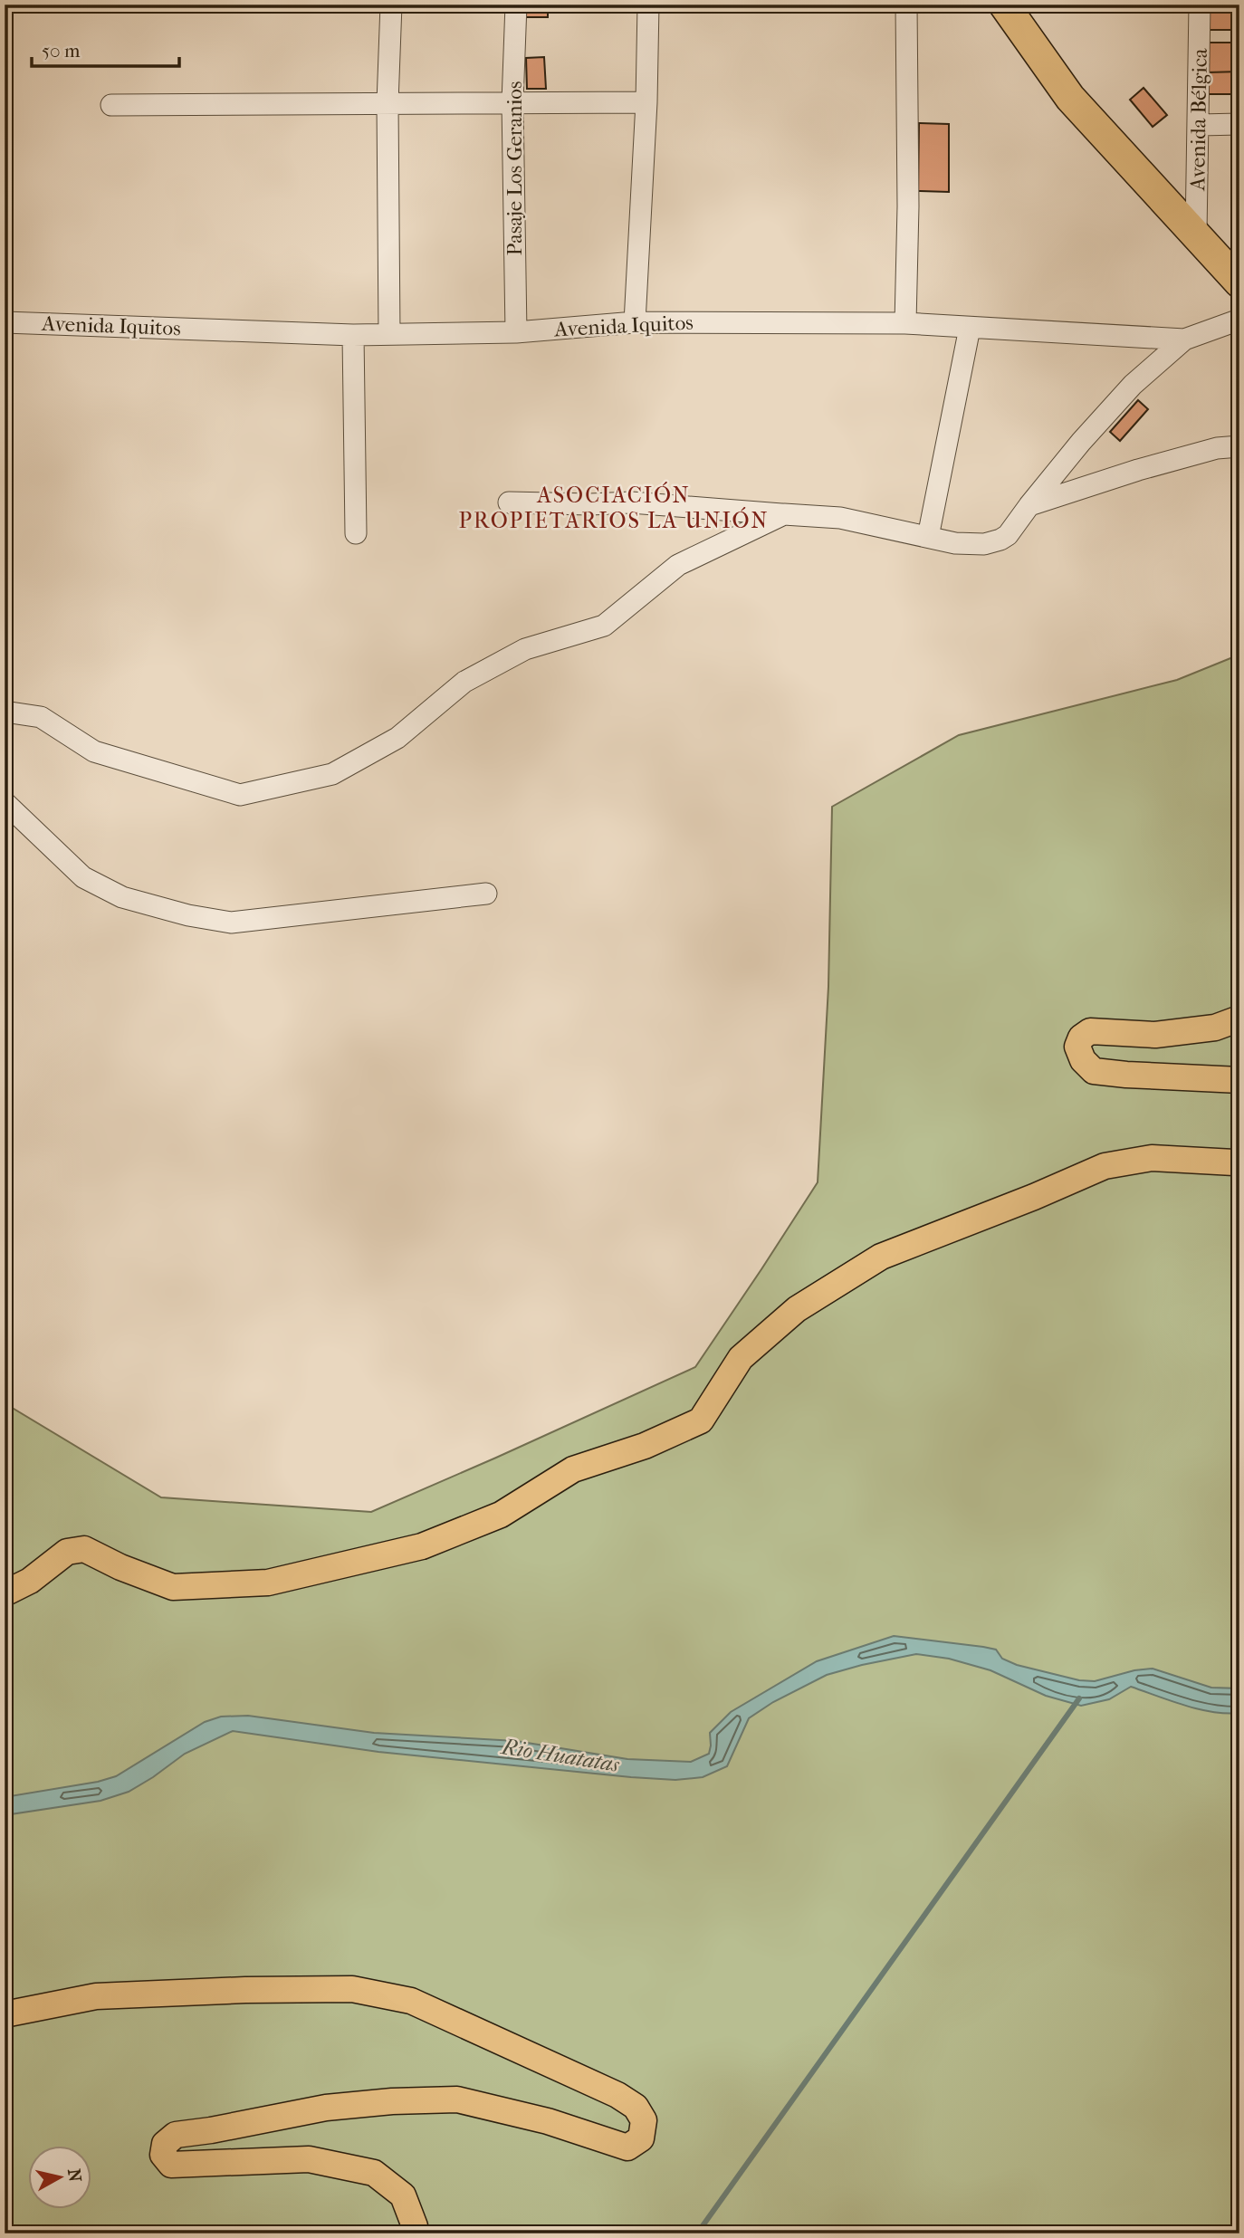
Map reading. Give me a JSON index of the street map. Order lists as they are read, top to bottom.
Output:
{
  "streets": {
    "street": ["Avenida Bélgica", "Pasaje Los Geranios", "Avenida Iquitos"]
  },
  "crossings": [
    ["Pasaje Los Geranios", "Avenida Iquitos"]
  ],
  "districts": ["ASOCIACIÓN PROPIETARIOS LA UNIÓN"],
  "water": ["Rio Huatatas"],
  "scale_bar": "50 m",
  "north": "right"
}
